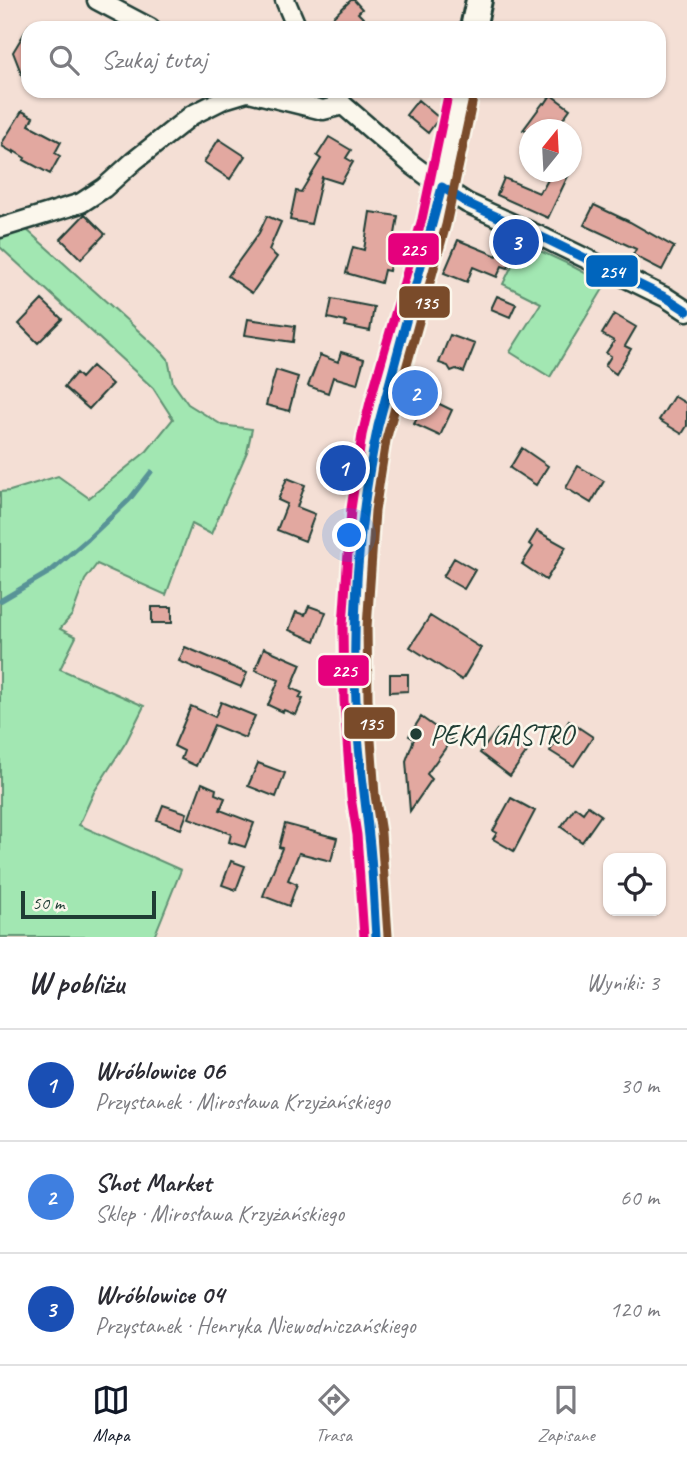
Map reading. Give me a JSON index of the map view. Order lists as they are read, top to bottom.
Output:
{
  "places": ["PEKA GASTRO"],
  "lines": ["transit line 135", "transit line 225", "transit line 254"],
  "scale_bar": "50 m",
  "north": "top",
  "page": {
    "search": "Szukaj tutaj",
    "pins": ["3", "2", "1"],
    "scale": "50 m",
    "heading": ["W pobliżu", "Wyniki: 3"],
    "list": [
      {
        "mark": "1",
        "name": "Wróblowice 06",
        "note": "Przystanek · Mirosława Krzyżańskiego",
        "value": "30 m"
      },
      {
        "mark": "2",
        "name": "Shot Market",
        "note": "Sklep · Mirosława Krzyżańskiego",
        "value": "60 m"
      },
      {
        "mark": "3",
        "name": "Wróblowice 04",
        "note": "Przystanek · Henryka Niewodniczańskiego",
        "value": "120 m"
      }
    ],
    "nav": ["Mapa", "Trasa", "Zapisane"]
  }
}
